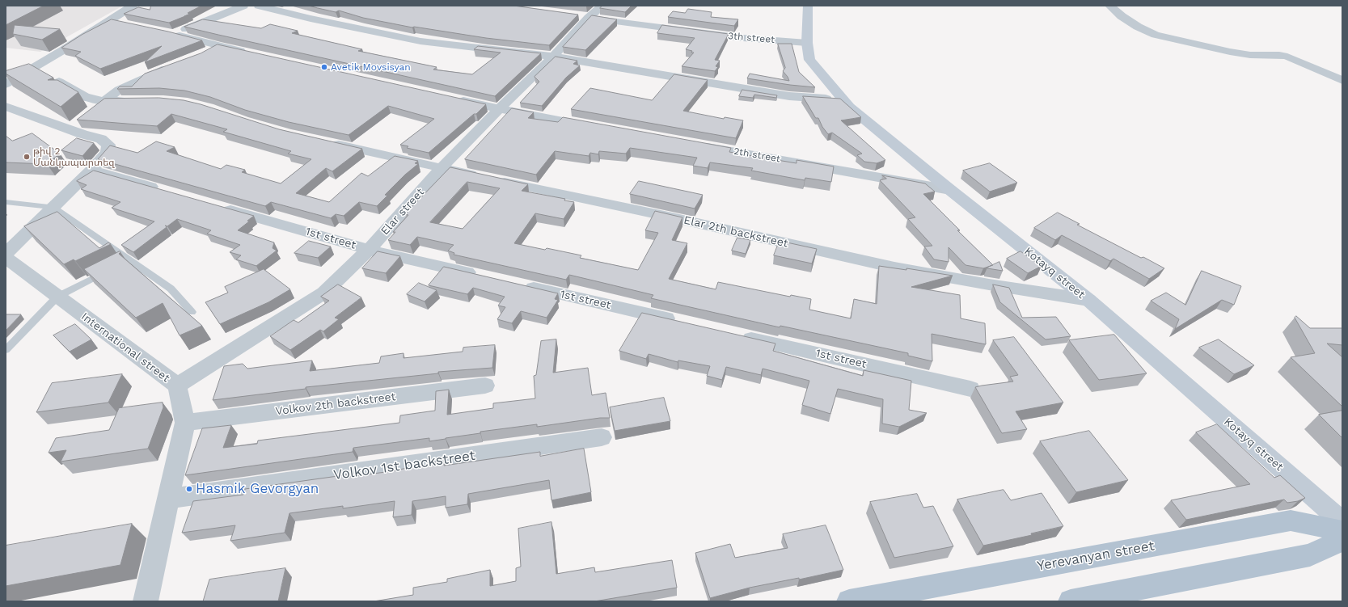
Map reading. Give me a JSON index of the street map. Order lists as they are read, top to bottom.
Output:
{
  "streets": {
    "main road": ["Kotayq street", "Yerevanyan street"],
    "street": [
      "3th street",
      "2th street",
      "Elar street",
      "Elar 2th backstreet",
      "1st street",
      "International street",
      "Volkov 2th backstreet",
      "Volkov 1st backstreet"
    ]
  },
  "crossings": [
    ["3th street", "Elar street"],
    ["3th street", "Kotayq street"],
    ["2th street", "Kotayq street"],
    ["Elar street", "Elar 2th backstreet"],
    ["Elar street", "1st street"],
    ["Elar street", "International street"],
    ["Elar 2th backstreet", "Kotayq street"],
    ["International street", "Volkov 2th backstreet"],
    ["International street", "Volkov 1st backstreet"]
  ],
  "places": ["Avetik Movsisyan", "թիվ 2 Մանկապարտեզ", "Hasmik Gevorgyan"]
}
